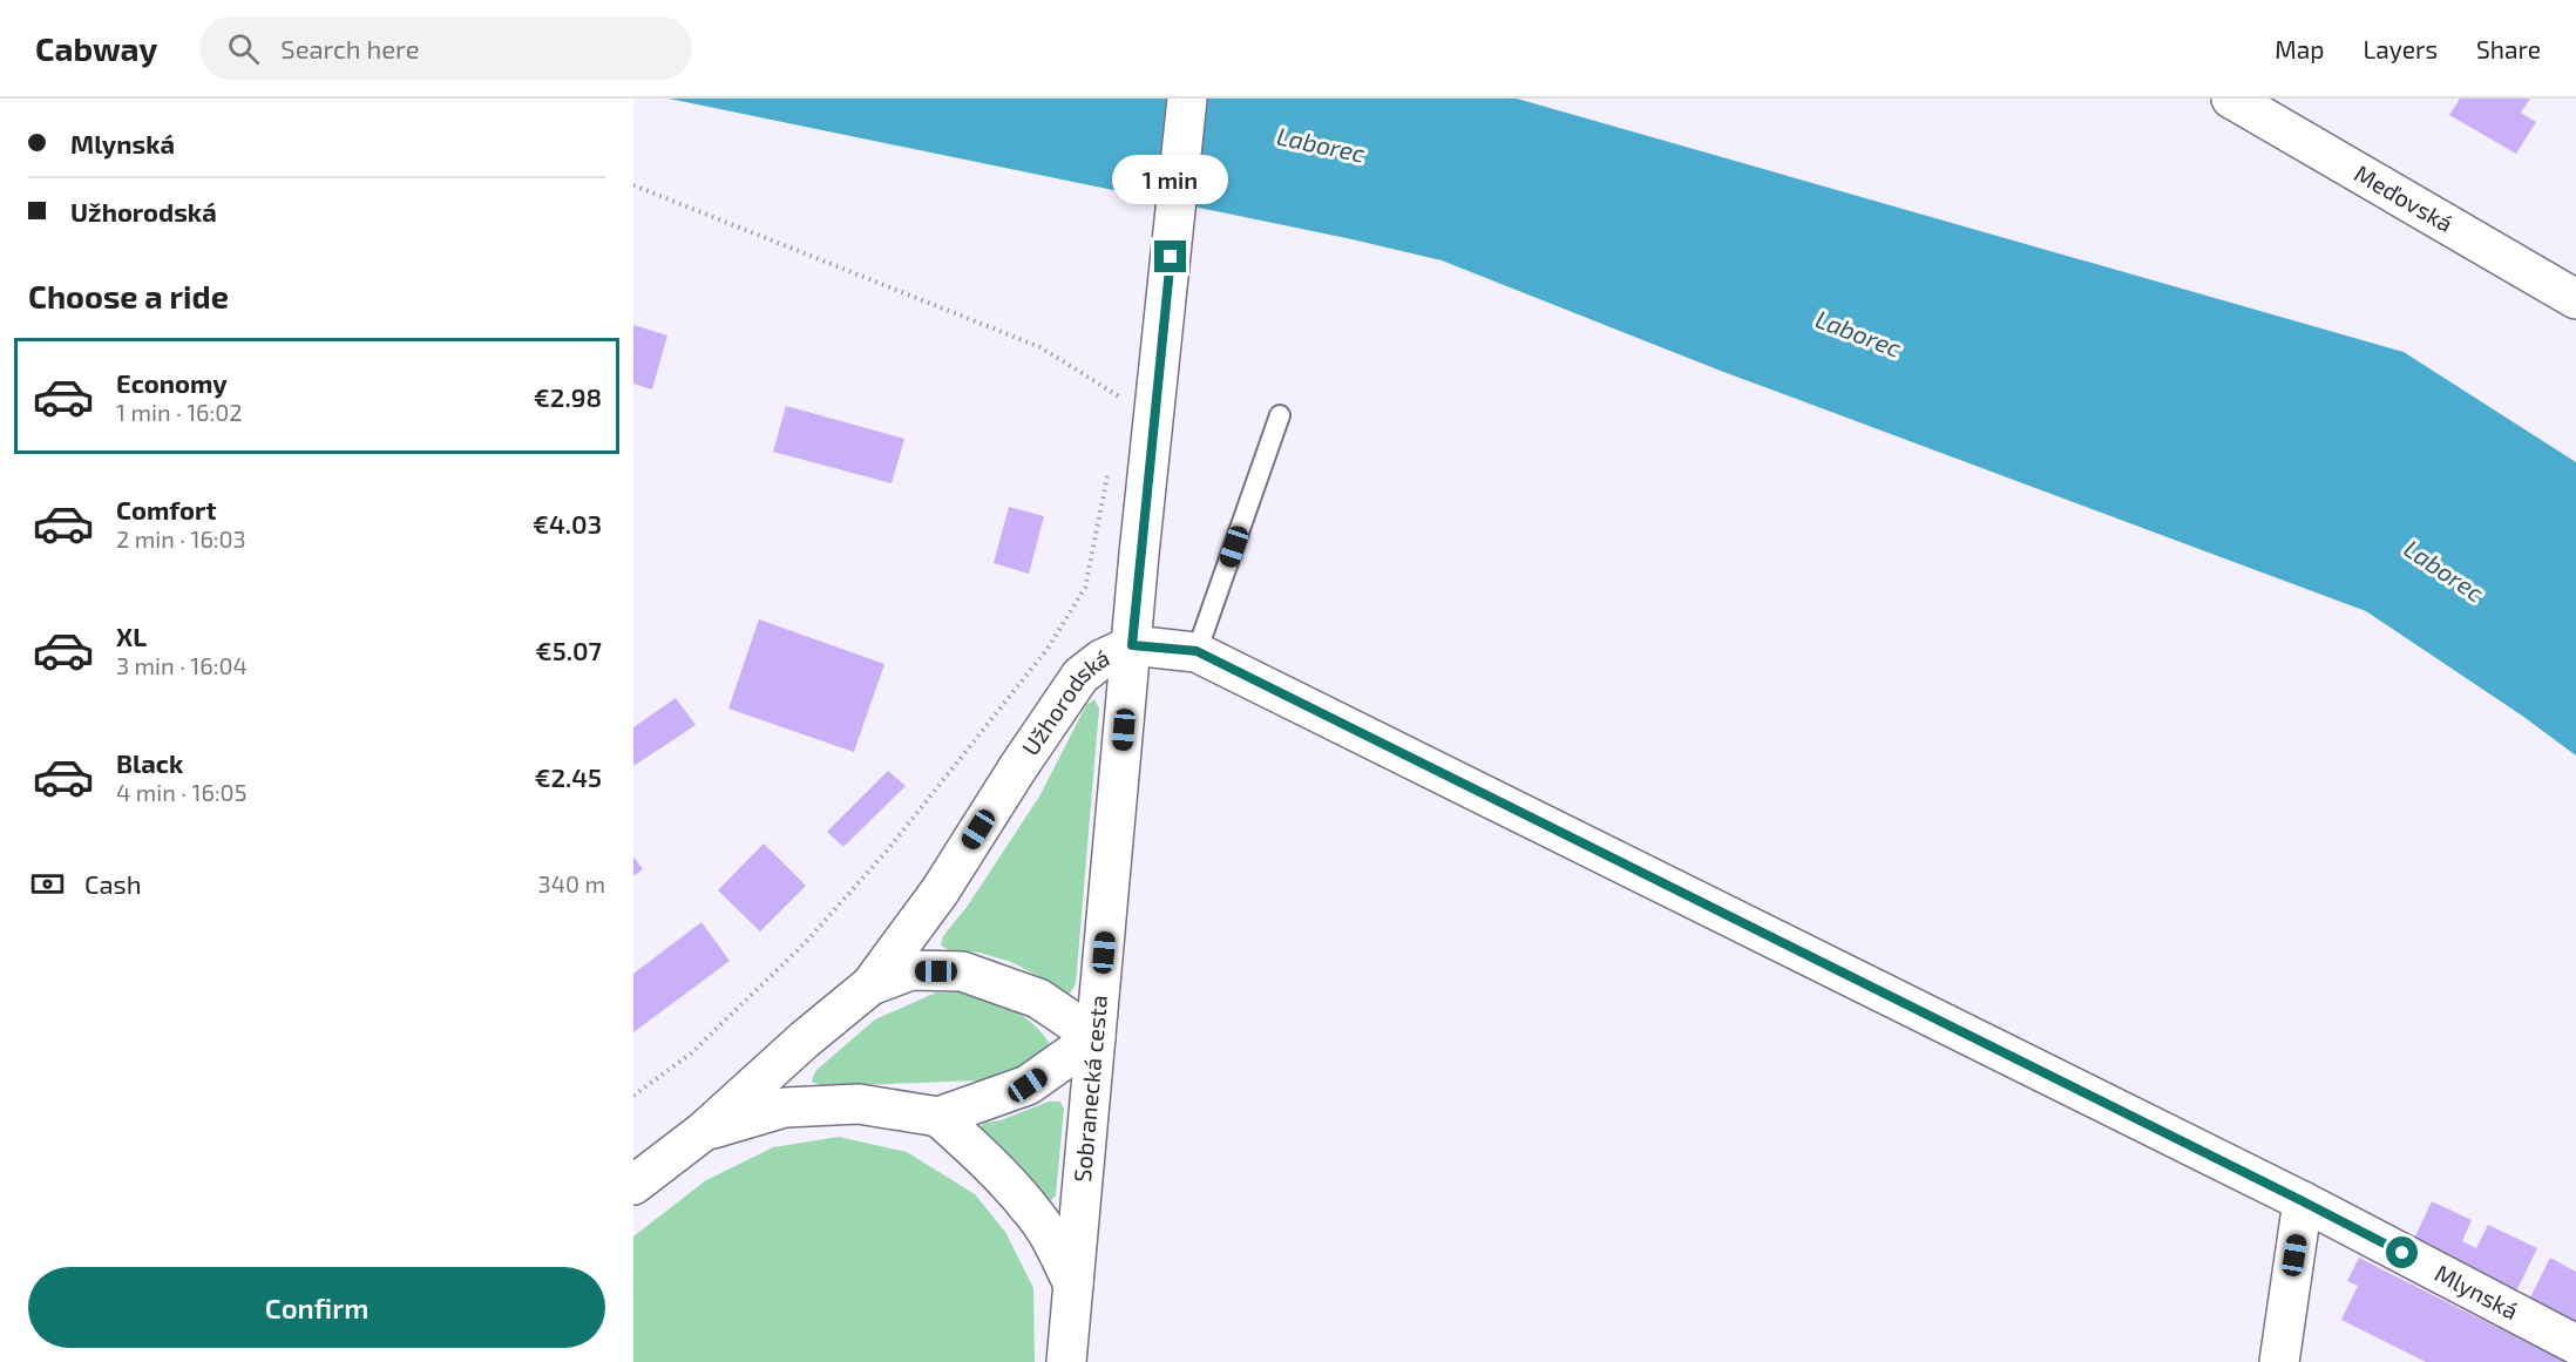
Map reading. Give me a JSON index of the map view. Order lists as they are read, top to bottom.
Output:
{
  "streets": {
    "street": [
      "Meďovská",
      "Užhorodská",
      "Sobranecká cesta",
      "Mlynská"
    ]
  },
  "crossings": [
    ["Užhorodská", "Sobranecká cesta"],
    ["Užhorodská", "Mlynská"],
    ["Sobranecká cesta", "Mlynská"]
  ],
  "water": ["Laborec"],
  "page": {
    "header": "Cabway",
    "search": "Search here",
    "nav": ["Map", "Layers", "Share"],
    "banner": ["Mlynská", "Užhorodská"],
    "bubble": "1 min",
    "heading": "Choose a ride",
    "list": [
      {
        "name": "Economy",
        "note": "1 min · 16:02",
        "value": "€2.98"
      },
      {
        "name": "Comfort",
        "note": "2 min · 16:03",
        "value": "€4.03"
      },
      {
        "name": "XL",
        "note": "3 min · 16:04",
        "value": "€5.07"
      },
      {
        "name": "Black",
        "note": "4 min · 16:05",
        "value": "€2.45"
      }
    ],
    "pay": ["Cash", "340 m"],
    "buttons": "Confirm"
  }
}
